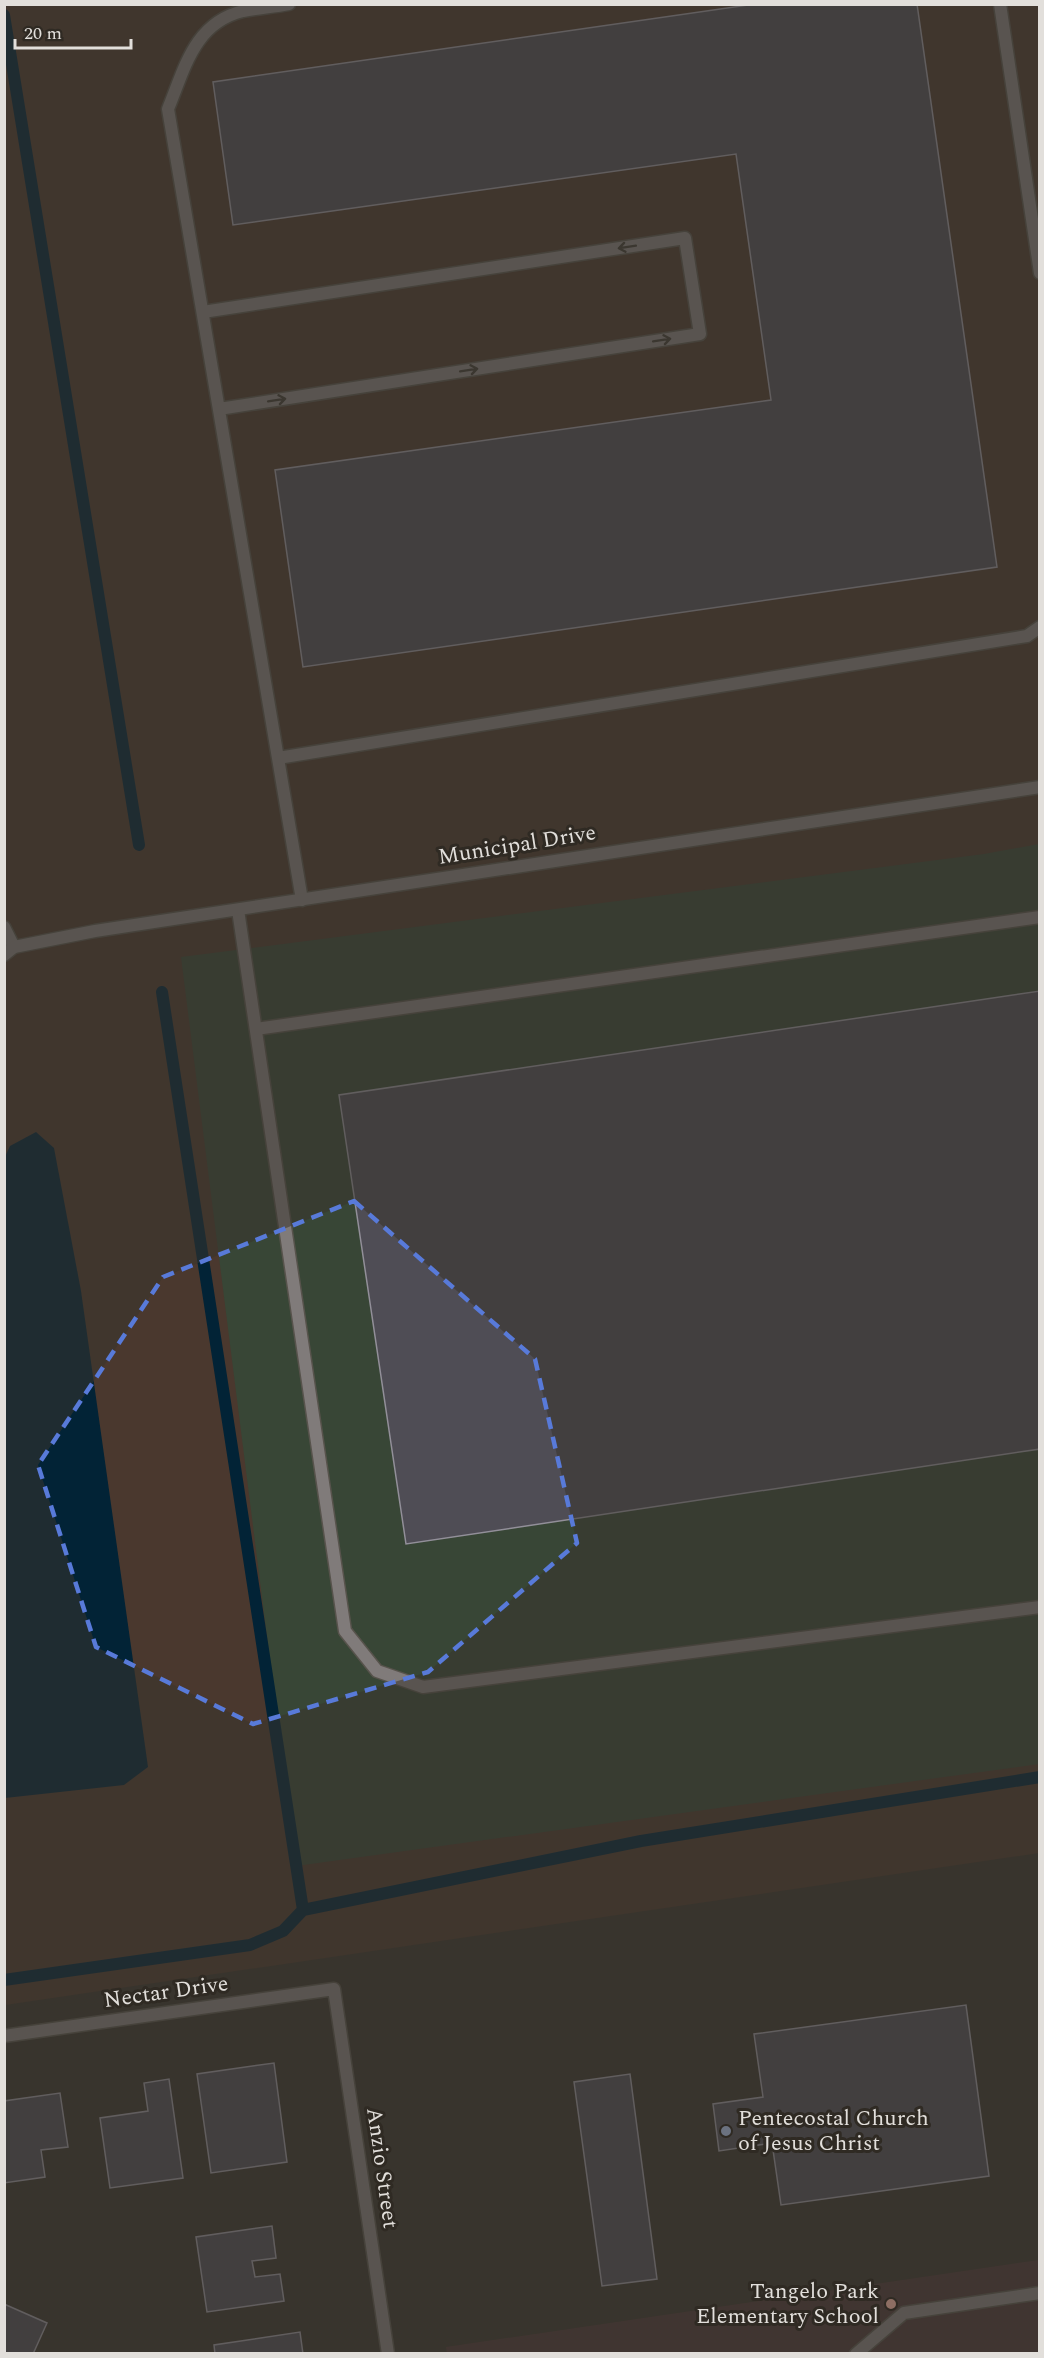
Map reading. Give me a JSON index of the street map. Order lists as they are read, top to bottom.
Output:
{
  "streets": {
    "street": ["Municipal Drive", "Nectar Drive", "Anzio Street"]
  },
  "crossings": [
    ["Nectar Drive", "Anzio Street"]
  ],
  "places": ["Pentecostal Church of Jesus Christ", "Tangelo Park Elementary School"],
  "scale_bar": "20 m"
}
